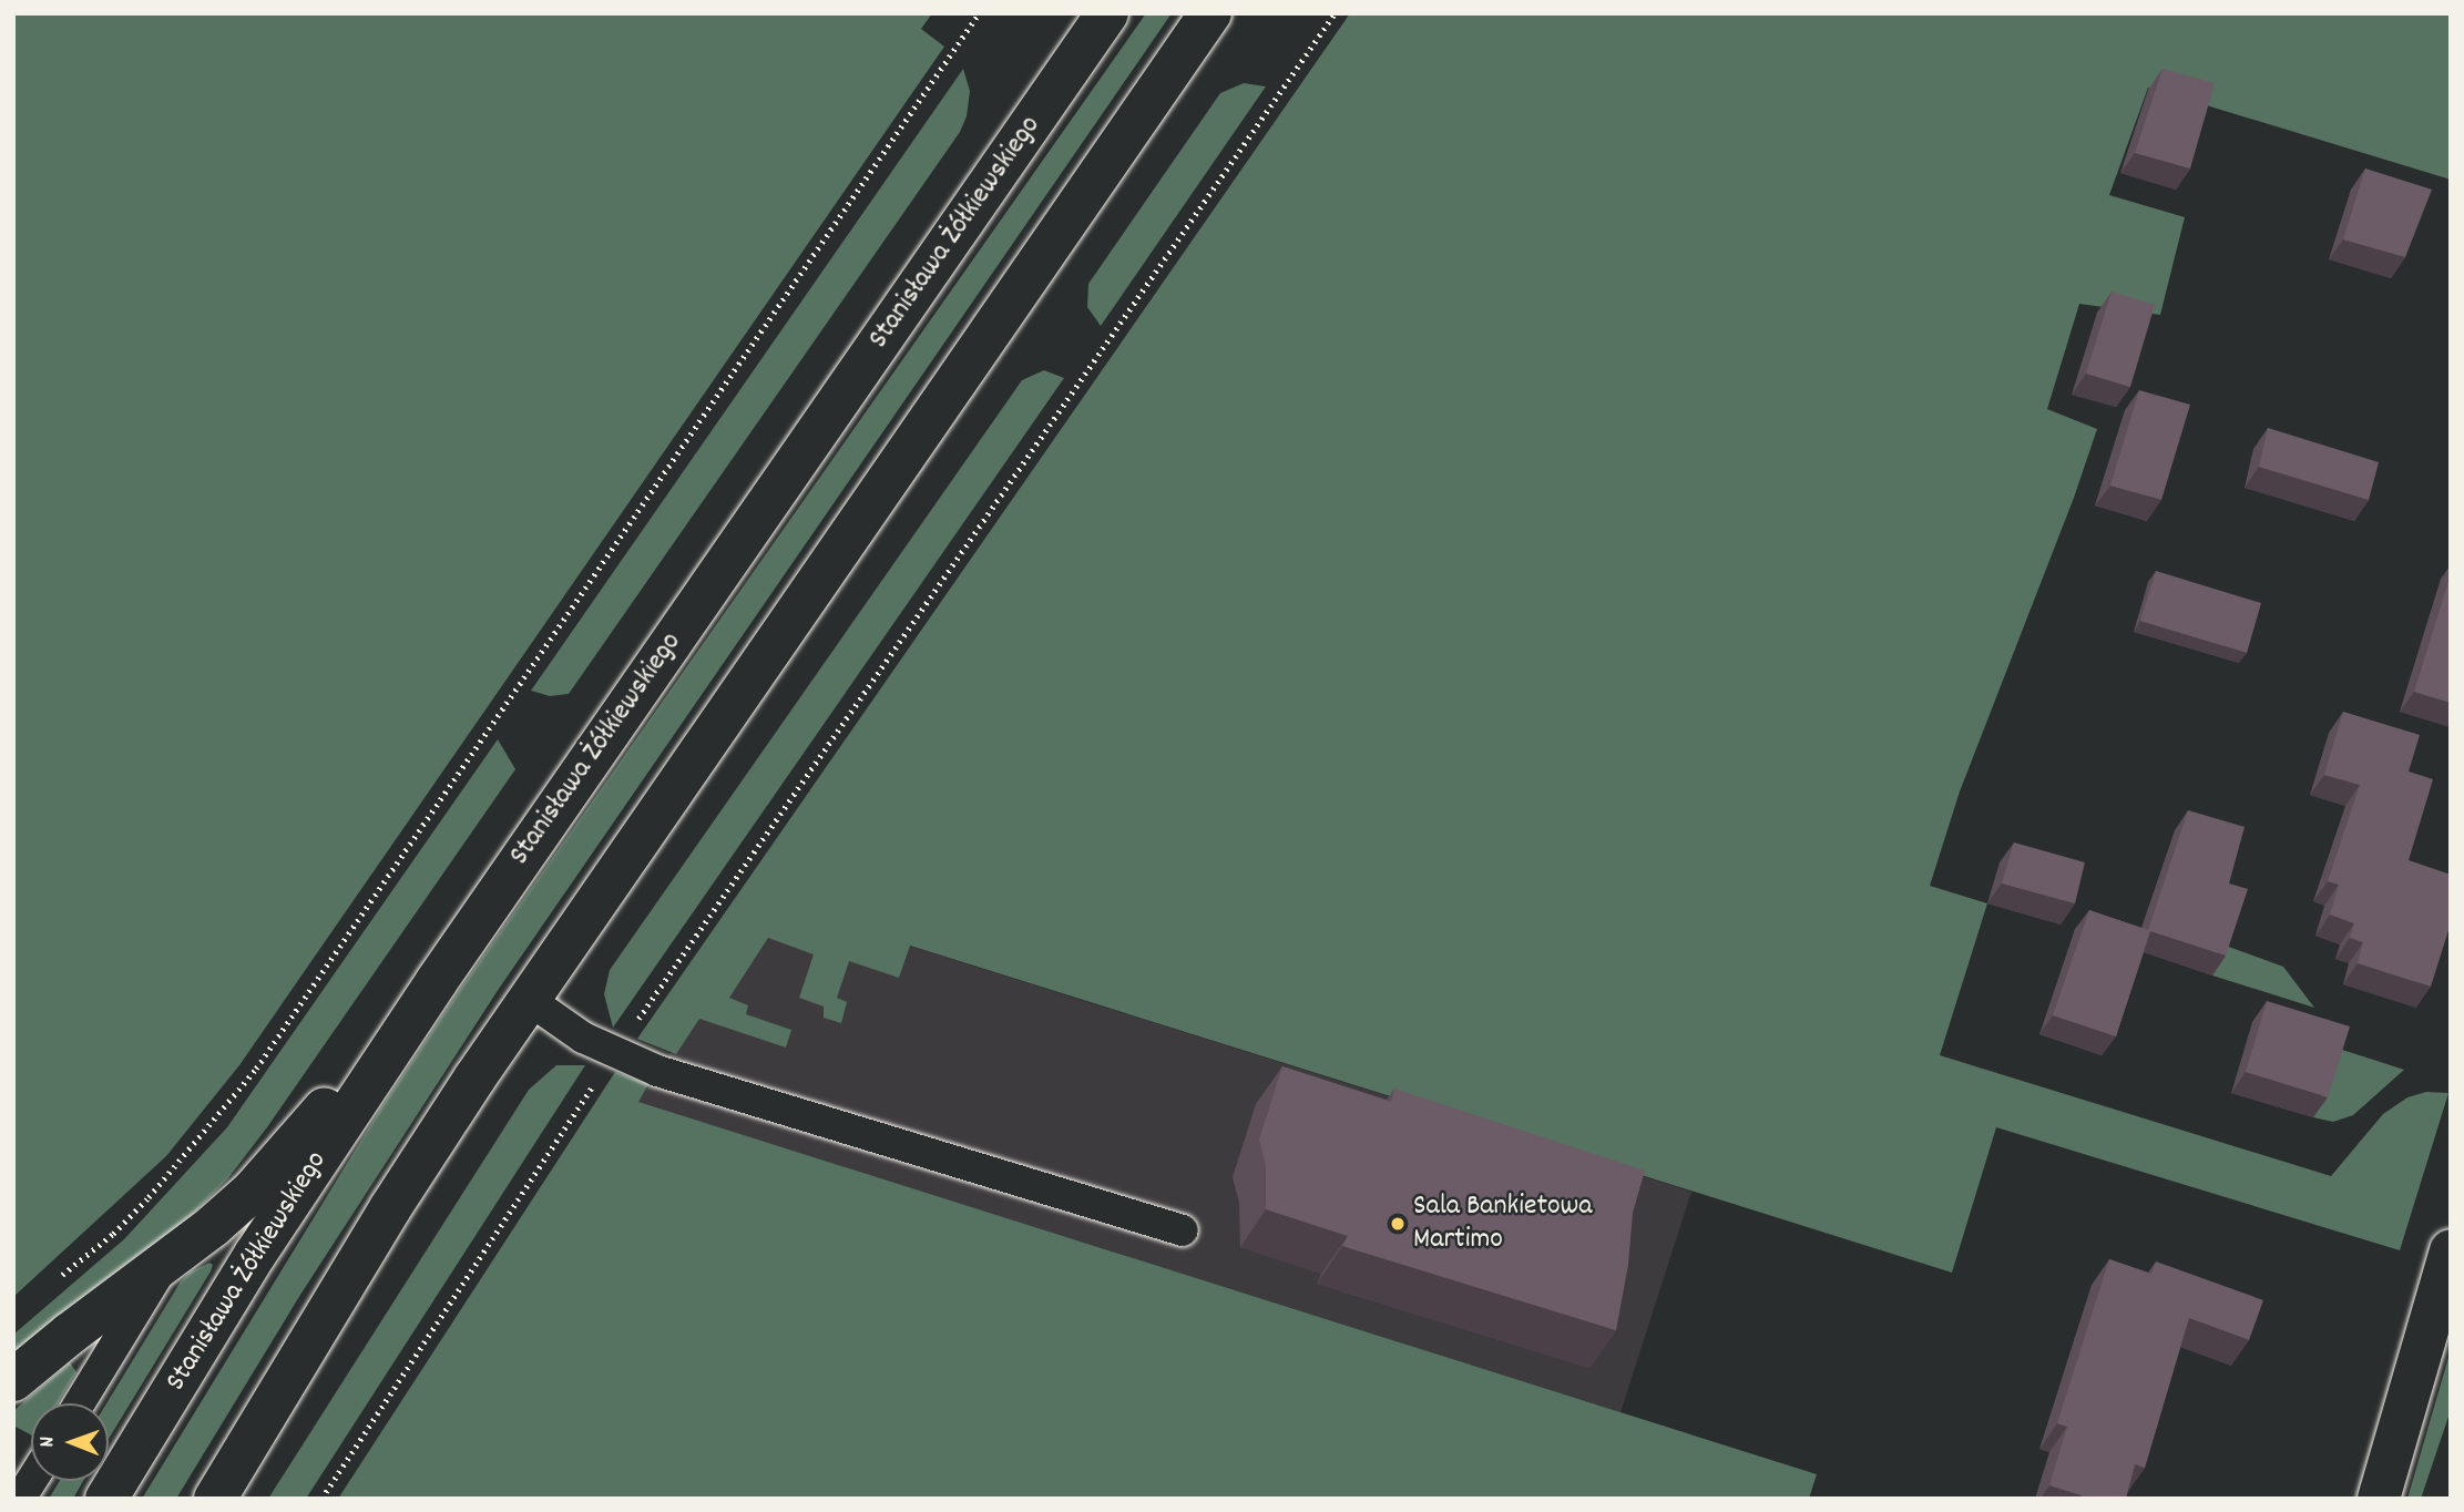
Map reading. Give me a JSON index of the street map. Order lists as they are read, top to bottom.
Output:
{
  "streets": {
    "main road": ["Stanisława Żółkiewskiego"]
  },
  "places": ["Sala Bankietowa Martimo"],
  "north": "left"
}
